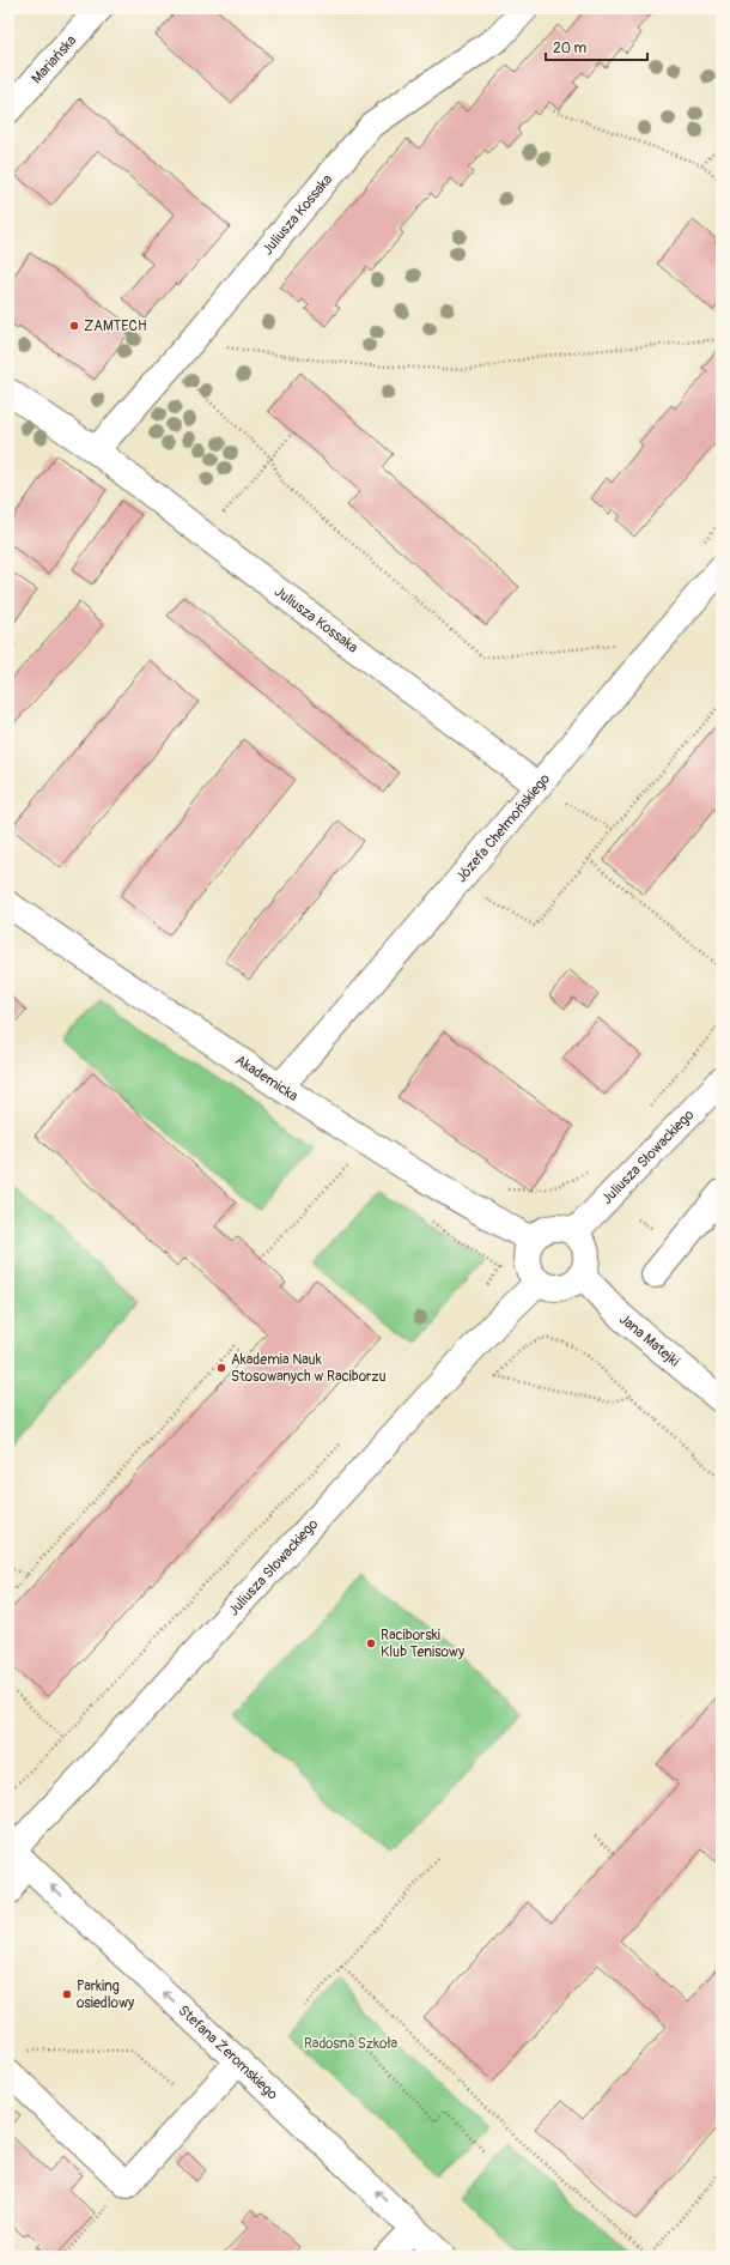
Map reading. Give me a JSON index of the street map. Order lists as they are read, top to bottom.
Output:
{
  "streets": {
    "street": [
      "Mariańska",
      "Juliusza Kossaka",
      "Józefa Chełmońskiego",
      "Akademicka",
      "Juliusza Słowackiego",
      "Jana Matejki",
      "Stefana Żeromskiego"
    ]
  },
  "crossings": [
    ["Juliusza Kossaka", "Józefa Chełmońskiego"],
    ["Józefa Chełmońskiego", "Akademicka"],
    ["Akademicka", "Juliusza Słowackiego"],
    ["Akademicka", "Jana Matejki"],
    ["Juliusza Słowackiego", "Jana Matejki"],
    ["Juliusza Słowackiego", "Stefana Żeromskiego"]
  ],
  "one_way": ["Stefana Żeromskiego"],
  "parks": ["Radosna Szkoła"],
  "places": [
    "ZAMTECH",
    "Akademia Nauk Stosowanych w Raciborzu",
    "Raciborski Klub Tenisowy",
    "Parking osiedlowy"
  ],
  "scale_bar": "20 m"
}
